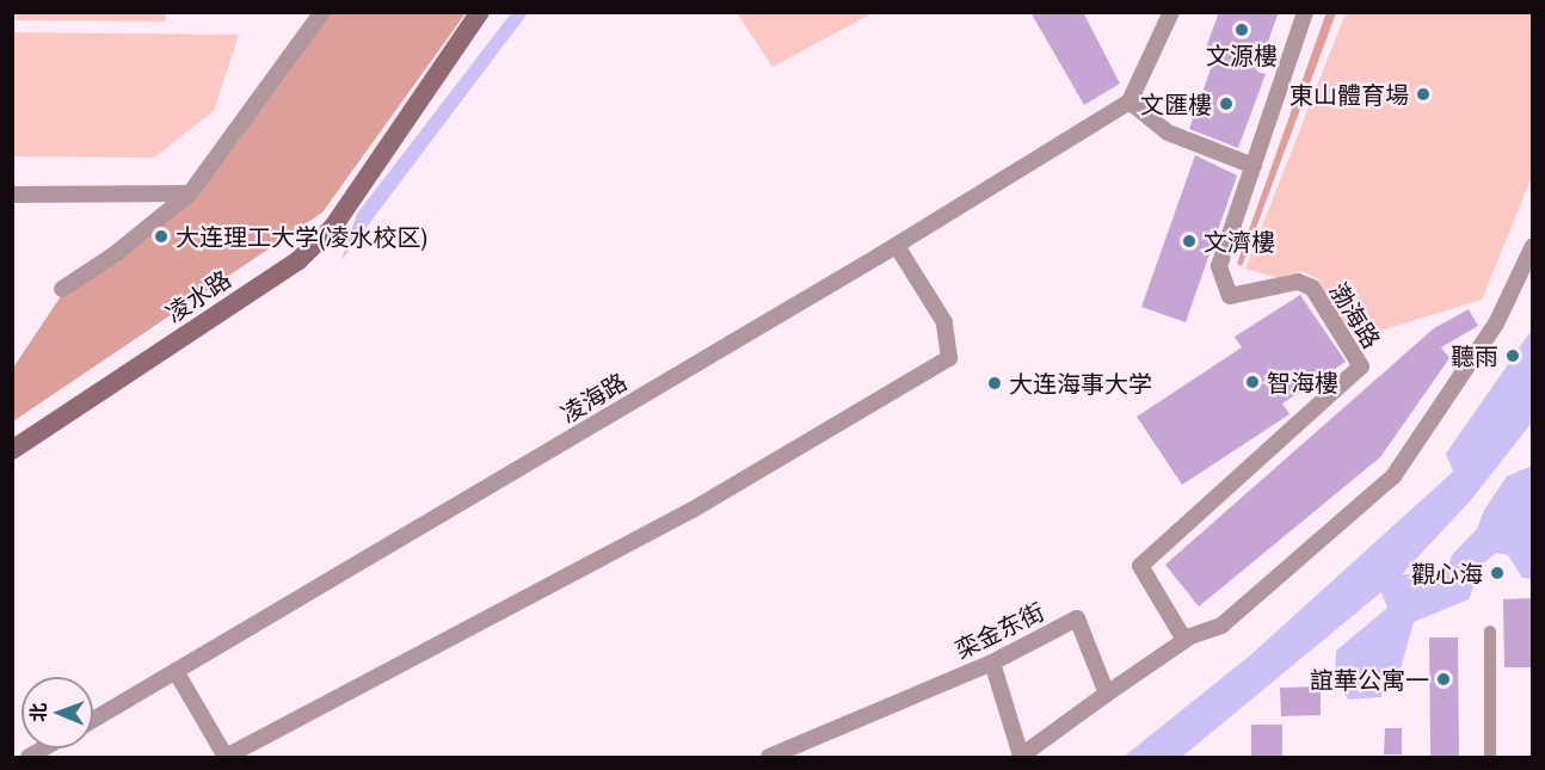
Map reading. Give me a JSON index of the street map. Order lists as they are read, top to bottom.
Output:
{
  "streets": {
    "main road": ["凌水路"],
    "street": ["渤海路", "凌海路", "栾金东街"]
  },
  "places": [
    "文源樓",
    "東山體育場",
    "文匯樓",
    "大连理工大学(凌水校区)",
    "文濟樓",
    "聽雨",
    "智海樓",
    "大连海事大学",
    "觀心海",
    "誼華公寓一"
  ],
  "north": "left"
}
